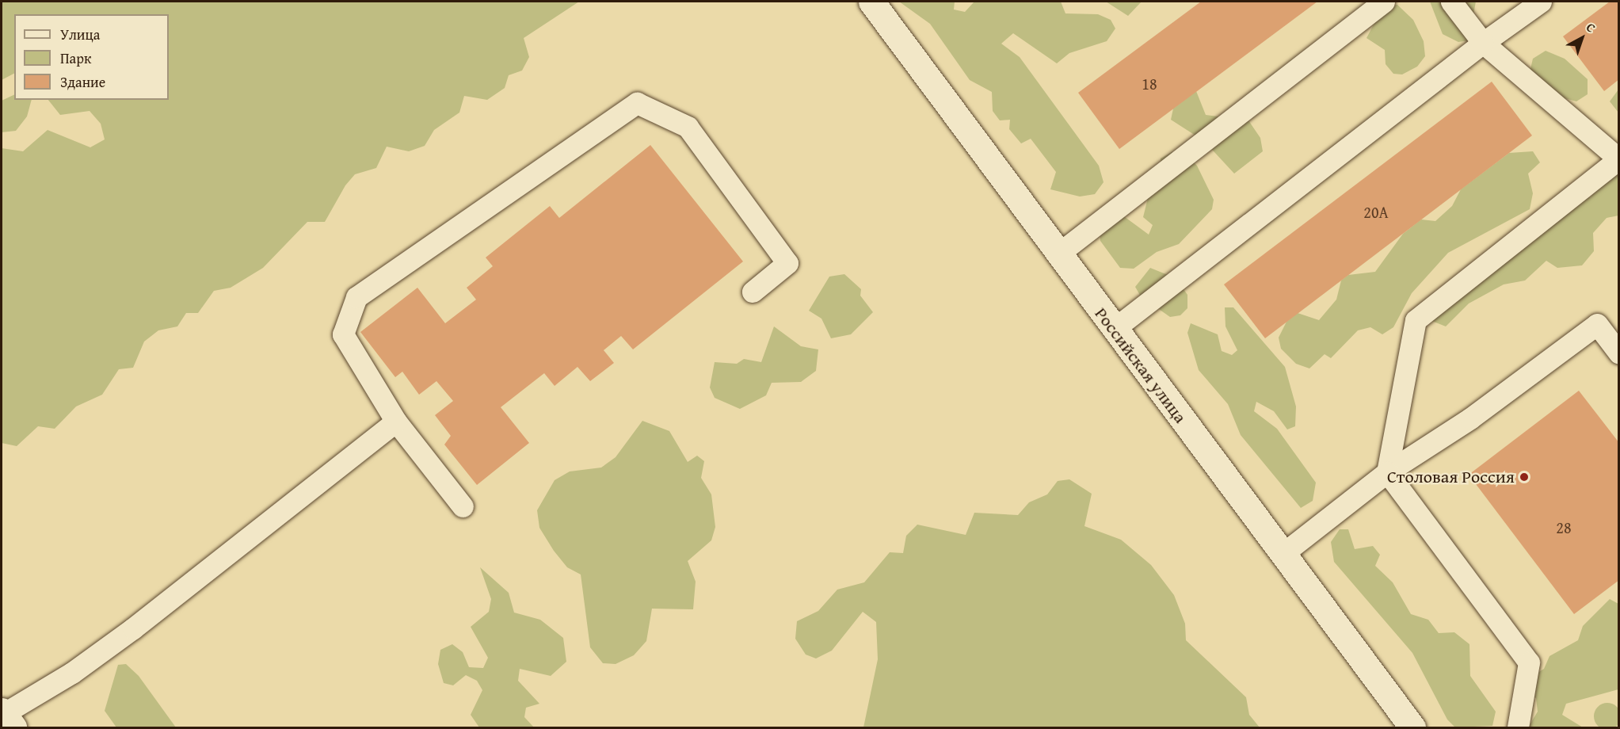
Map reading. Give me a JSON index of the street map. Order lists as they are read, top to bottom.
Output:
{
  "streets": {
    "main road": ["Российская улица"]
  },
  "places": ["Столовая Россия"],
  "house_numbers": ["18", "20А", "28"],
  "legend": ["Улица", "Парк", "Здание"],
  "north": "top right"
}
